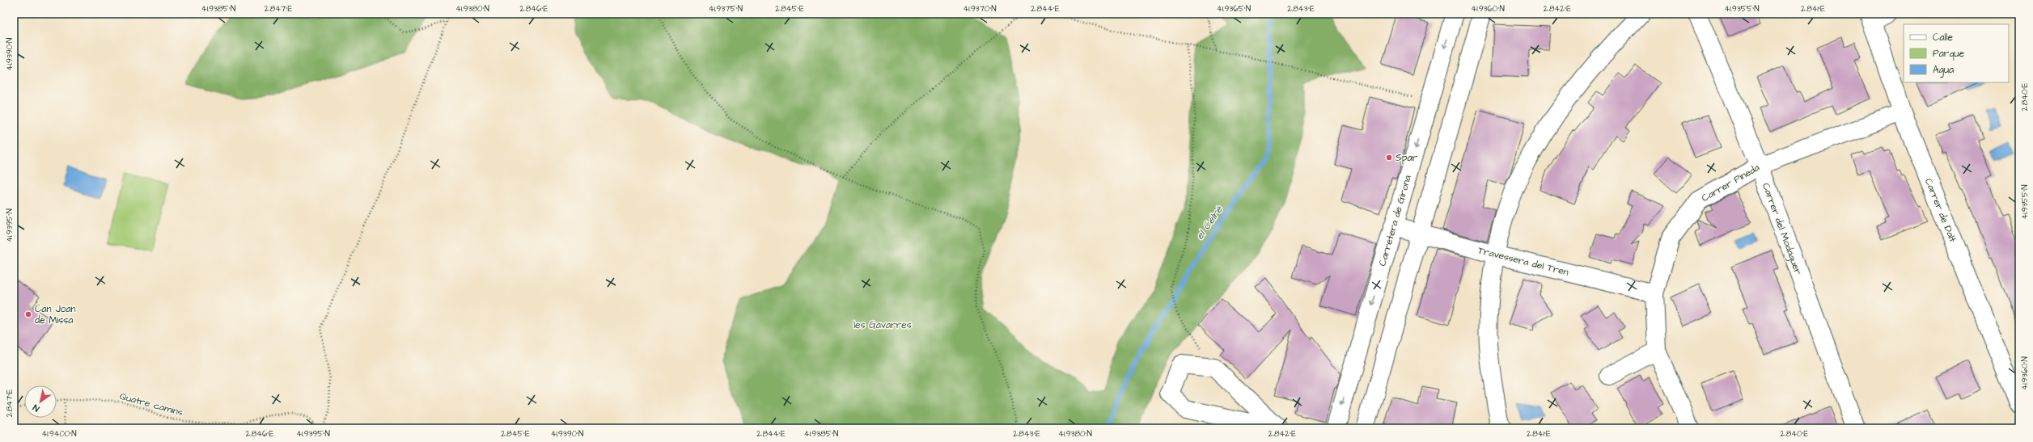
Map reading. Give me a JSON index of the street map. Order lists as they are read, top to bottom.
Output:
{
  "streets": {
    "street": [
      "Carrer Pineda",
      "Carrer de Dalt",
      "Carretera de Girona",
      "Carrer del Modaguer",
      "Travessera del Tren"
    ],
    "path": ["Quatre camins"]
  },
  "crossings": [
    ["Carrer Pineda", "Carrer de Dalt"],
    ["Carrer Pineda", "Carrer del Modaguer"],
    ["Carrer Pineda", "Travessera del Tren"],
    ["Carretera de Girona", "Travessera del Tren"]
  ],
  "water": ["el Celrè"],
  "parks": ["les Gavarres"],
  "places": ["Spar", "Can Joan de Missa"],
  "legend": ["Calle", "Parque", "Agua"],
  "north": "bottom left",
  "coordinates": [
    "41.9385°N",
    "2.847°E",
    "41.9380°N",
    "2.846°E",
    "41.9375°N",
    "2.845°E",
    "41.9370°N",
    "2.844°E",
    "41.9365°N",
    "2.843°E",
    "41.9360°N",
    "2.842°E",
    "41.9355°N",
    "2.841°E",
    "41.9390°N",
    "2.840°E",
    "41.9395°N",
    "41.9400°N"
  ]
}
